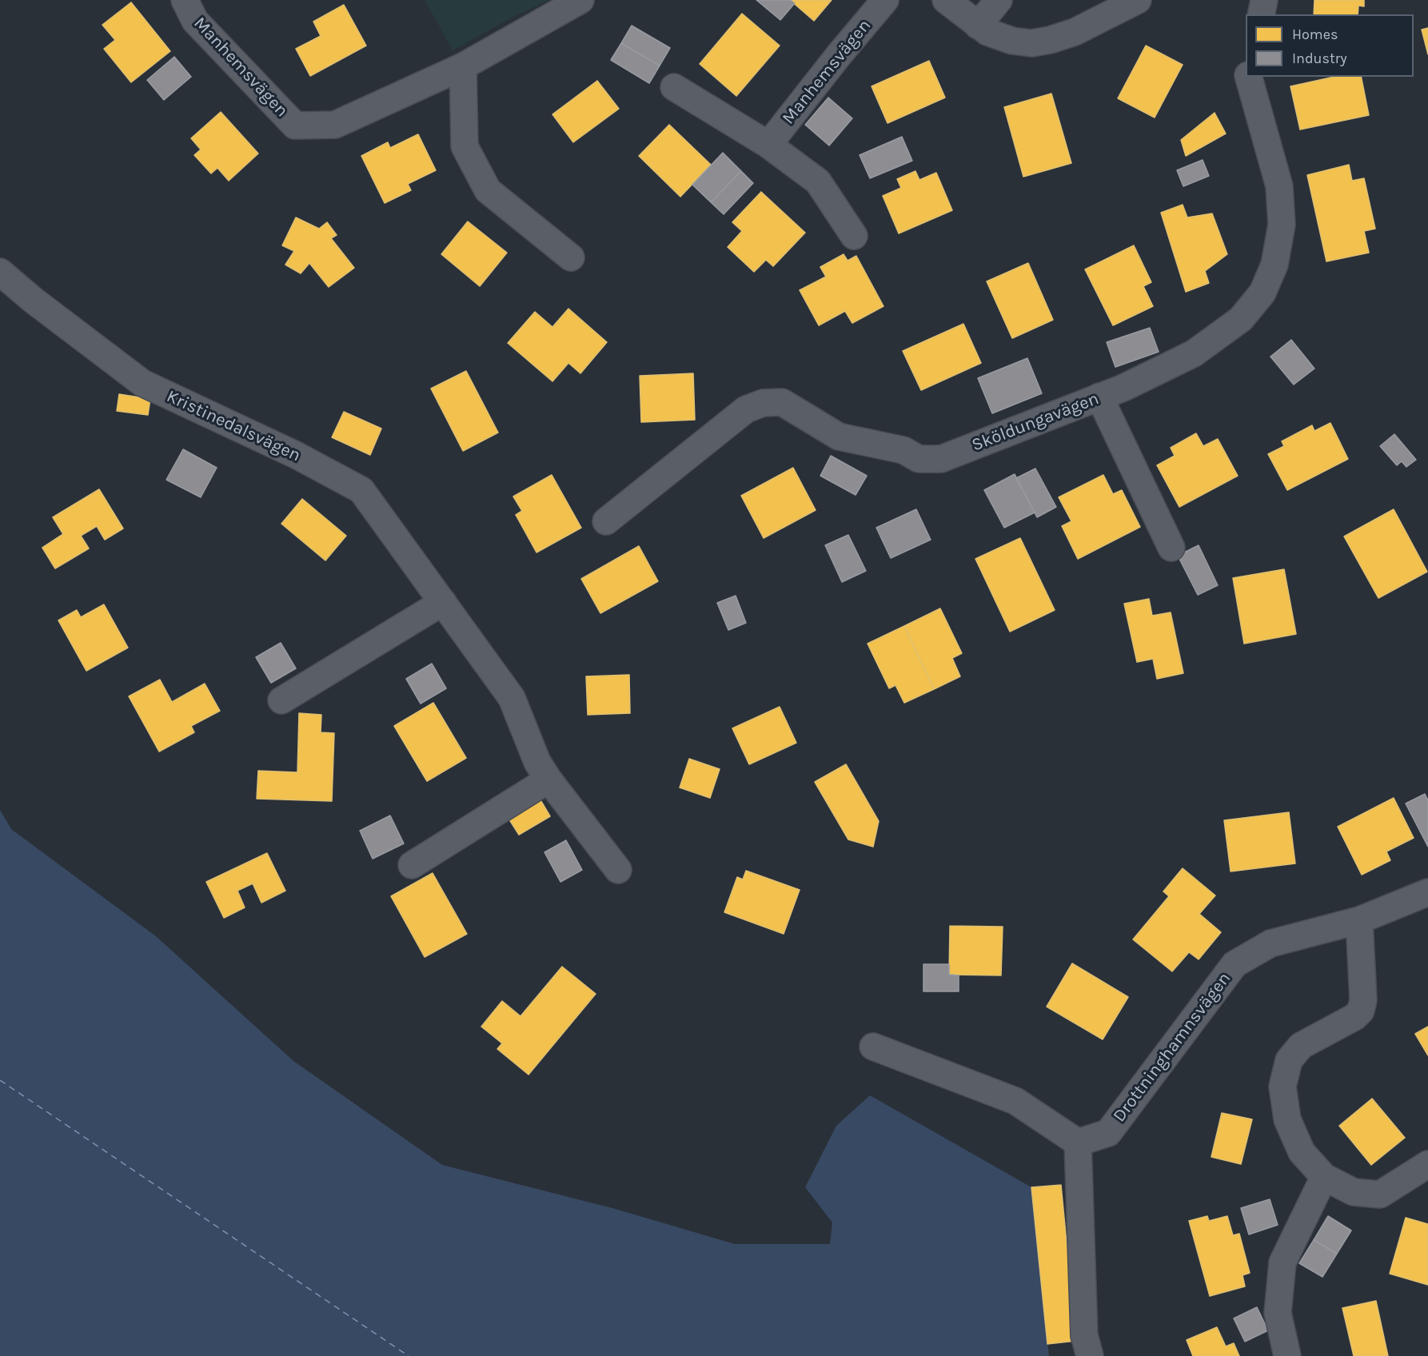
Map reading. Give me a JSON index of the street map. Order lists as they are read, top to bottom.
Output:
{
  "streets": {
    "street": [
      "Manhemsvägen",
      "Sköldungavägen",
      "Kristinedalsvägen",
      "Drottninghamnsvägen"
    ]
  },
  "legend": ["Homes", "Industry"]
}
